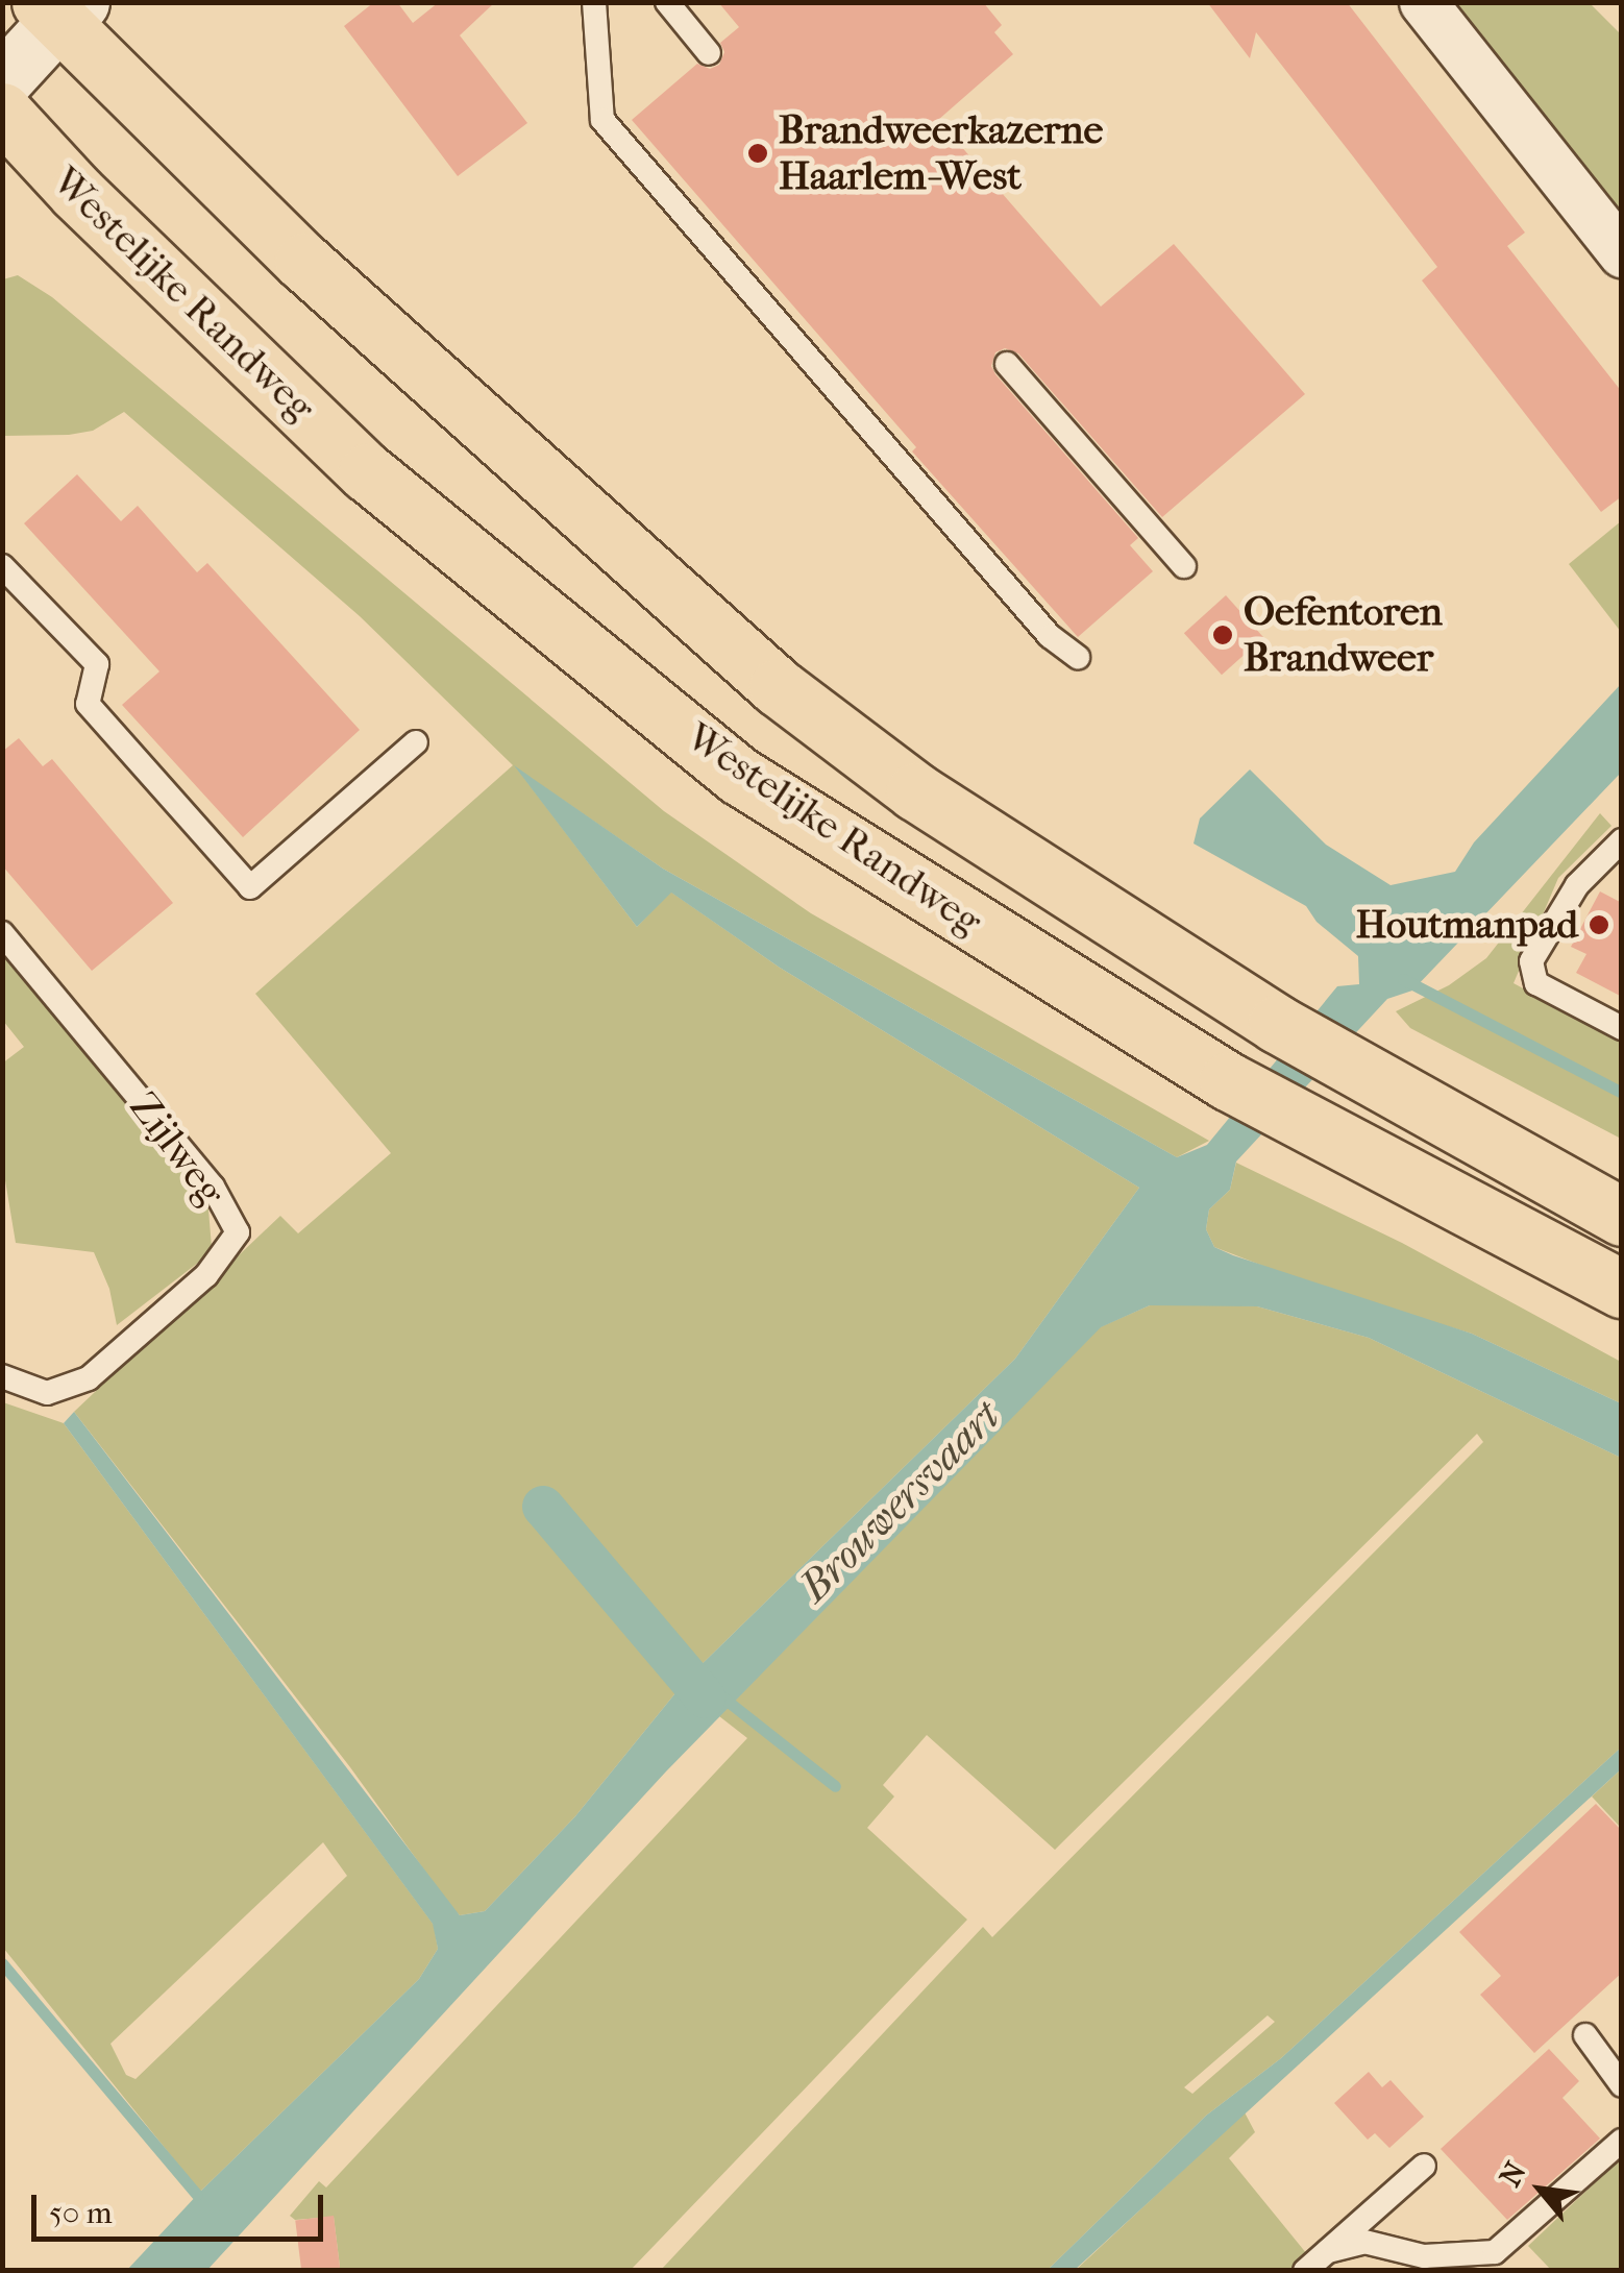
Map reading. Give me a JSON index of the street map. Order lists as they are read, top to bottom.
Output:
{
  "streets": {
    "main road": ["Westelijke Randweg"],
    "lane": ["Zijlweg"]
  },
  "water": ["Brouwersvaart"],
  "places": ["Brandweerkazerne Haarlem-West", "Oefentoren Brandweer", "Houtmanpad"],
  "scale_bar": "50 m",
  "north": "top left"
}
